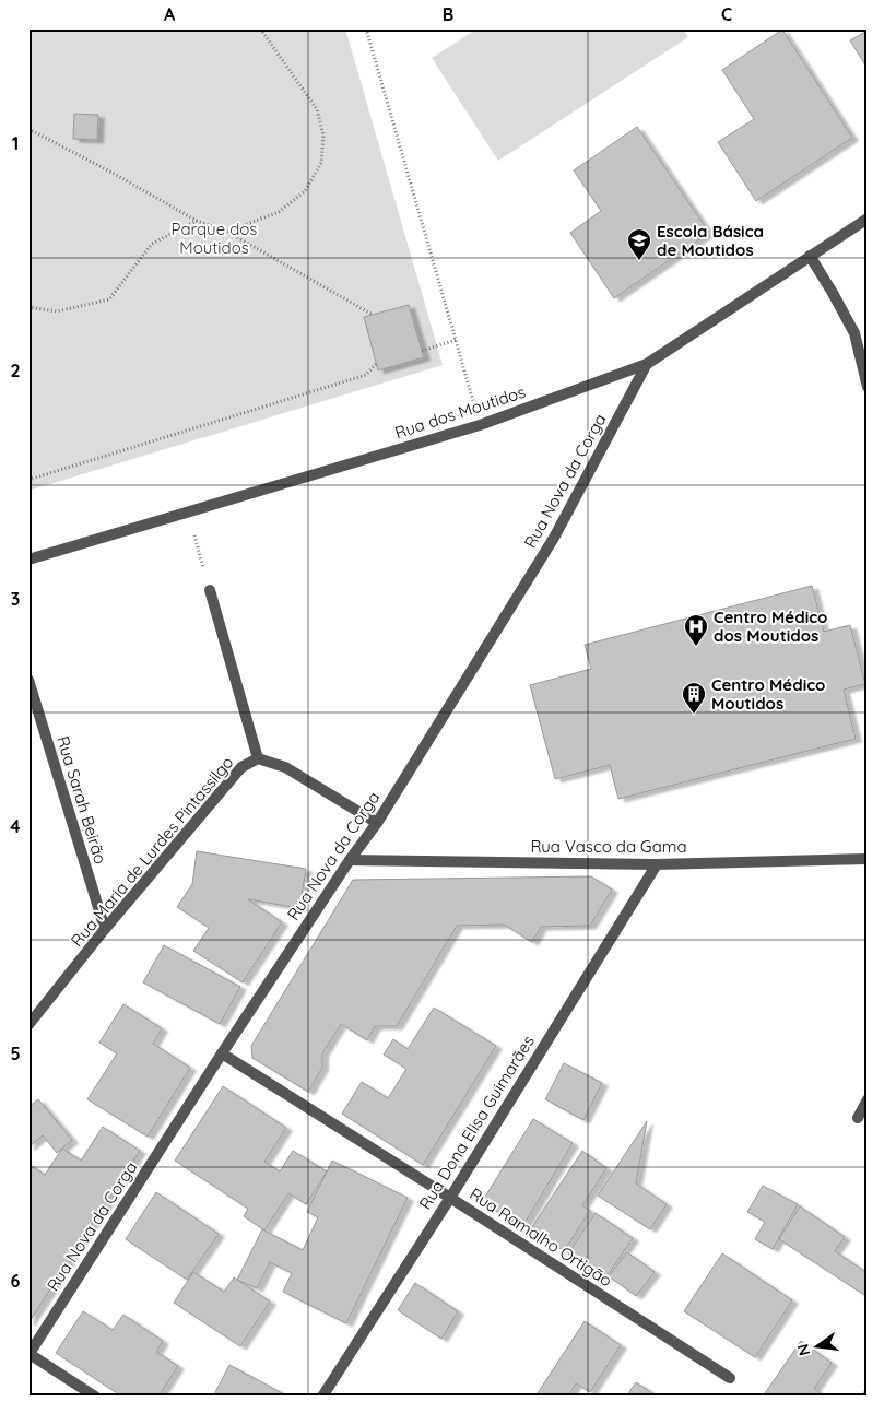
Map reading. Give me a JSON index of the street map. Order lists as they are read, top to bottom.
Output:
{
  "streets": {
    "street": [
      "Rua dos Moutidos",
      "Rua Nova da Corga",
      "Rua Sarah Beirão",
      "Rua Vasco da Gama",
      "Rua Maria de Lurdes Pintassilgo",
      "Rua Dona Elisa Guimarães",
      "Rua Ramalho Ortigão"
    ]
  },
  "crossings": [
    ["Rua dos Moutidos", "Rua Nova da Corga"],
    ["Rua Nova da Corga", "Rua Vasco da Gama"],
    ["Rua Nova da Corga", "Rua Maria de Lurdes Pintassilgo"],
    ["Rua Nova da Corga", "Rua Ramalho Ortigão"],
    ["Rua Sarah Beirão", "Rua Maria de Lurdes Pintassilgo"],
    ["Rua Vasco da Gama", "Rua Dona Elisa Guimarães"],
    ["Rua Dona Elisa Guimarães", "Rua Ramalho Ortigão"]
  ],
  "parks": ["Parque dos Moutidos"],
  "places": {
    "school or university": ["Escola Básica de Moutidos"],
    "hospital": ["Centro Médico dos Moutidos"],
    "building": ["Centro Médico Moutidos"]
  },
  "north": "left",
  "grid": {
    "columns": ["A", "B", "C"],
    "rows": [
      "1",
      "2",
      "3",
      "4",
      "5",
      "6"
    ]
  }
}
